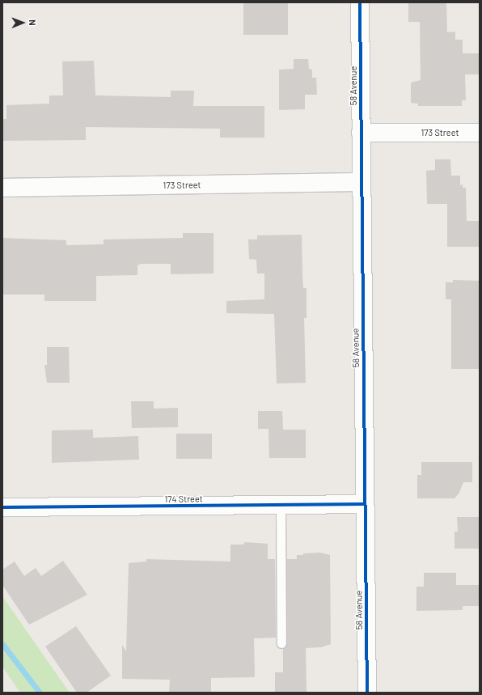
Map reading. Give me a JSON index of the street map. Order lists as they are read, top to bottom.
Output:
{
  "streets": {
    "street": ["58 Avenue", "173 Street", "174 Street"]
  },
  "crossings": [
    ["58 Avenue", "173 Street"],
    ["58 Avenue", "174 Street"]
  ],
  "north": "right"
}
